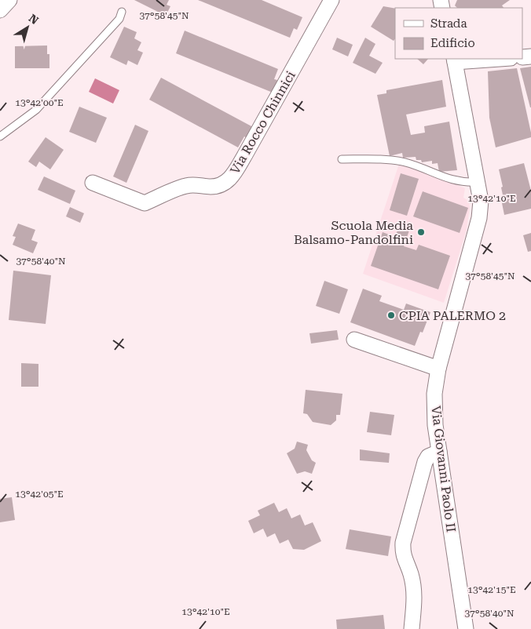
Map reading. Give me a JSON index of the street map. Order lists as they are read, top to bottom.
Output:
{
  "streets": {
    "street": ["Via Rocco Chinnici", "Via Giovanni Paolo II"]
  },
  "places": ["Scuola Media Balsamo-Pandolfini", "CPIA PALERMO 2"],
  "legend": ["Strada", "Edificio"],
  "north": "top right",
  "coordinates": [
    "37°58'45\"N",
    "13°42'00\"E",
    "13°42'10\"E",
    "37°58'40\"N",
    "13°42'05\"E",
    "13°42'15\"E"
  ]
}
